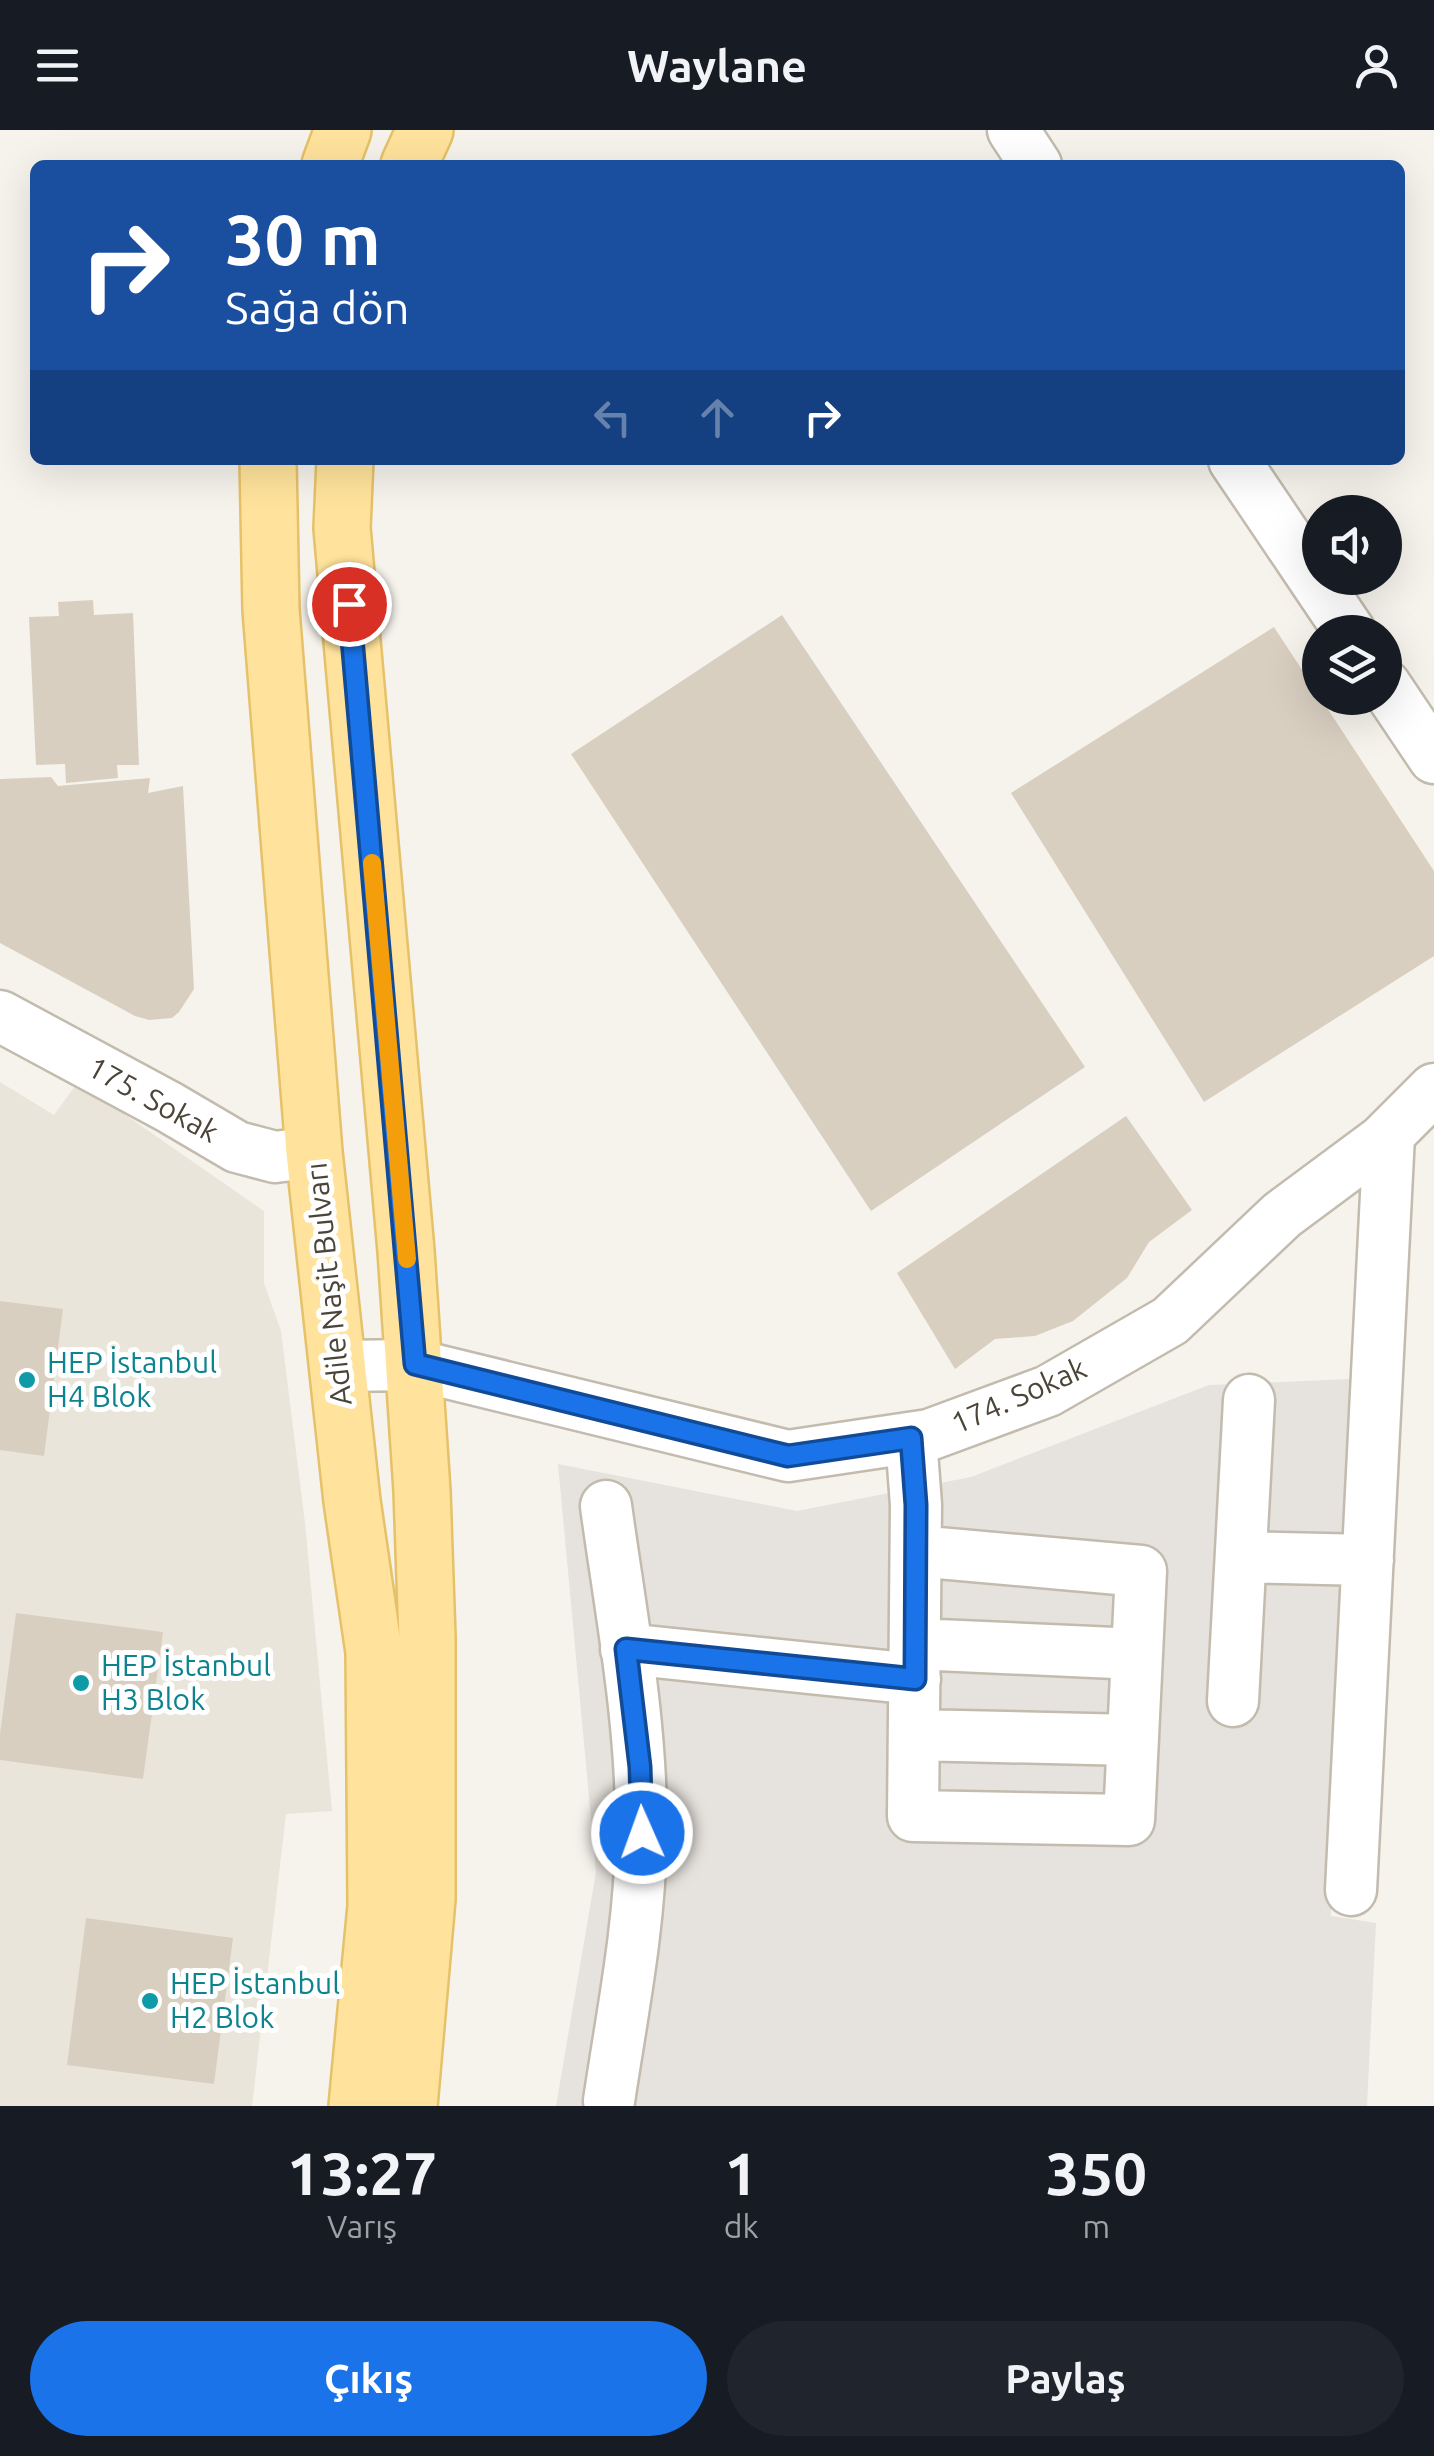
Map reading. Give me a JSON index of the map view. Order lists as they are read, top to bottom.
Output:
{
  "streets": {
    "main road": ["Adile Naşit Bulvarı"],
    "street": ["175. Sokak", "174. Sokak"]
  },
  "crossings": [
    ["175. Sokak", "Adile Naşit Bulvarı"],
    ["Adile Naşit Bulvarı", "174. Sokak"]
  ],
  "places": ["HEP İstanbul H4 Blok", "HEP İstanbul H3 Blok", "HEP İstanbul H2 Blok"],
  "page": {
    "header": "Waylane",
    "turn": ["30 m", "Sağa dön"],
    "eta": [
      "13:27",
      "Varış",
      "1",
      "dk",
      "350",
      "m"
    ],
    "buttons": ["Çıkış", "Paylaş"]
  }
}
